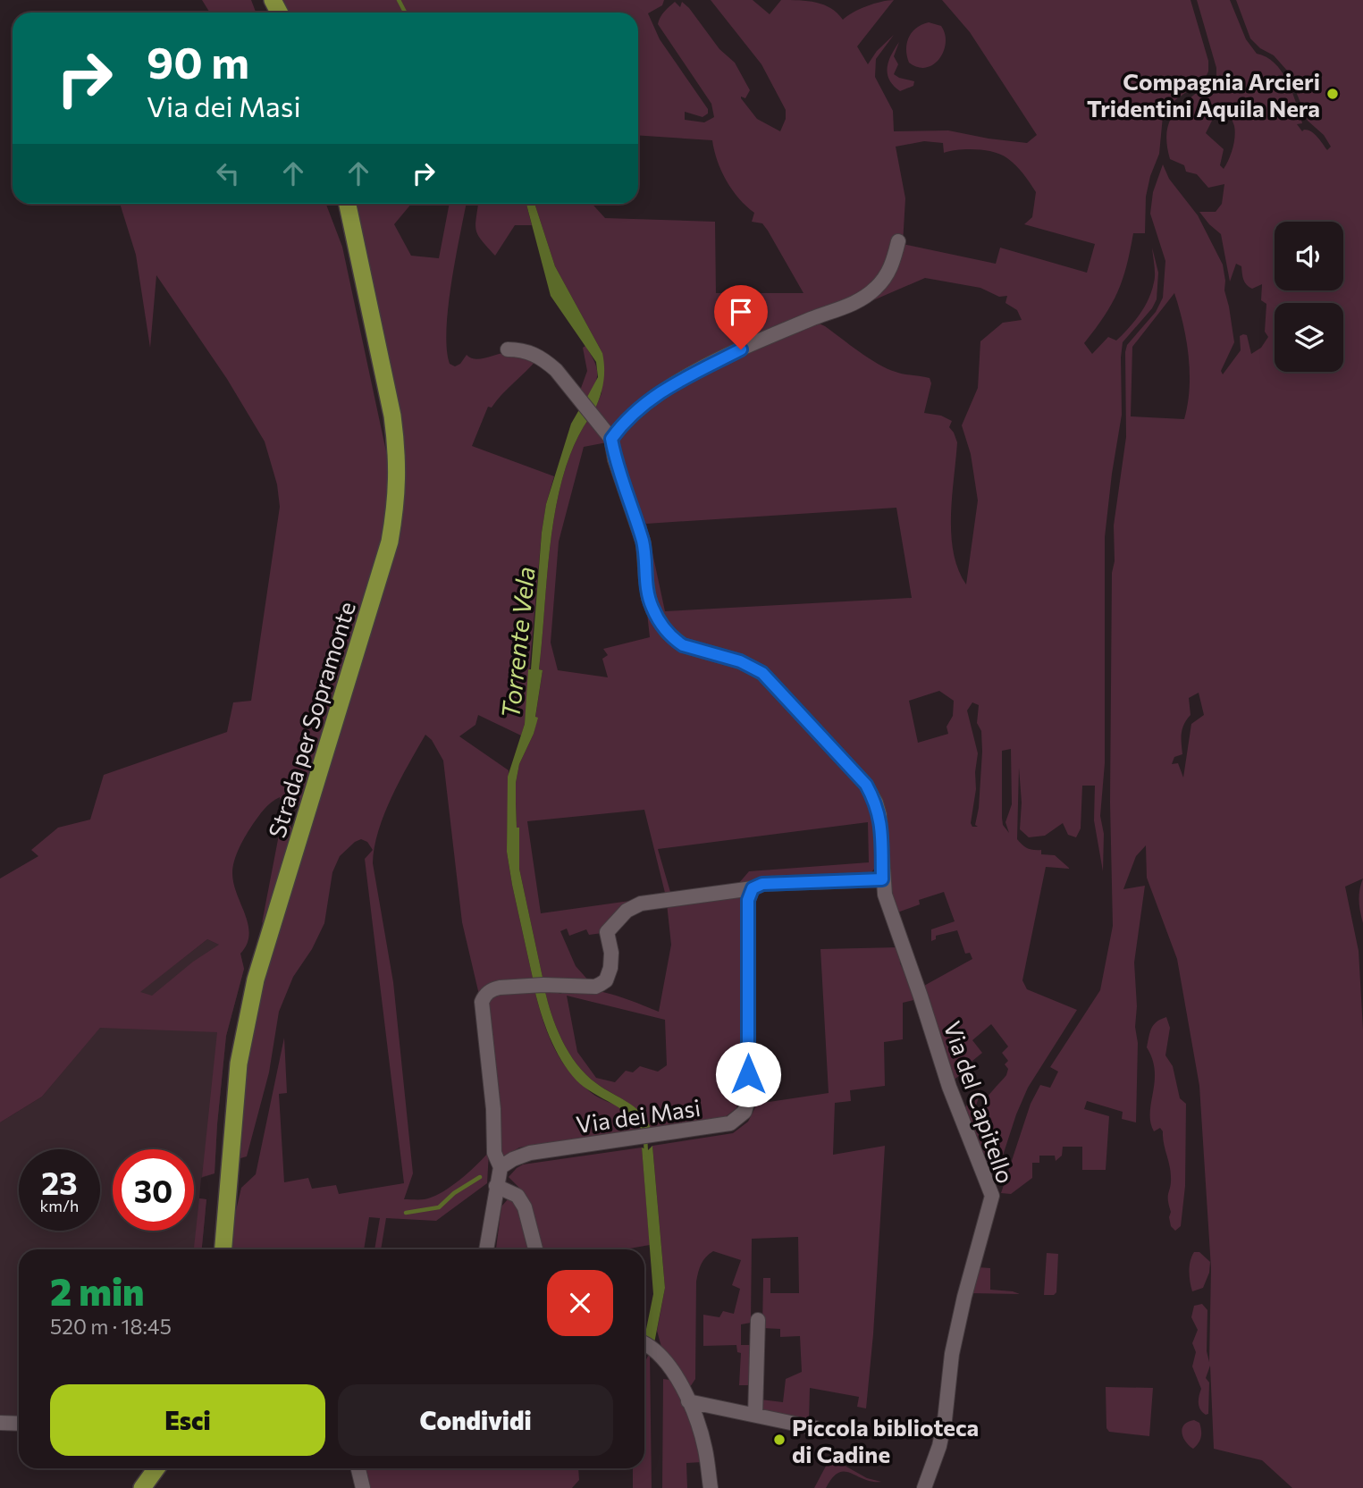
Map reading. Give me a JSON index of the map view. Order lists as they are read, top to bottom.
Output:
{
  "streets": {
    "main road": ["Strada per Sopramonte"],
    "street": ["Via del Capitello", "Via dei Masi"]
  },
  "water": ["Torrente Vela"],
  "places": ["Compagnia Arcieri Tridentini Aquila Nera", "Piccola biblioteca di Cadine"],
  "page": {
    "turn": ["90 m", "Via dei Masi"],
    "speed": "23 km/h",
    "limit": "30",
    "heading": ["2 min", "520 m · 18:45"],
    "buttons": ["Esci", "Condividi"]
  }
}
